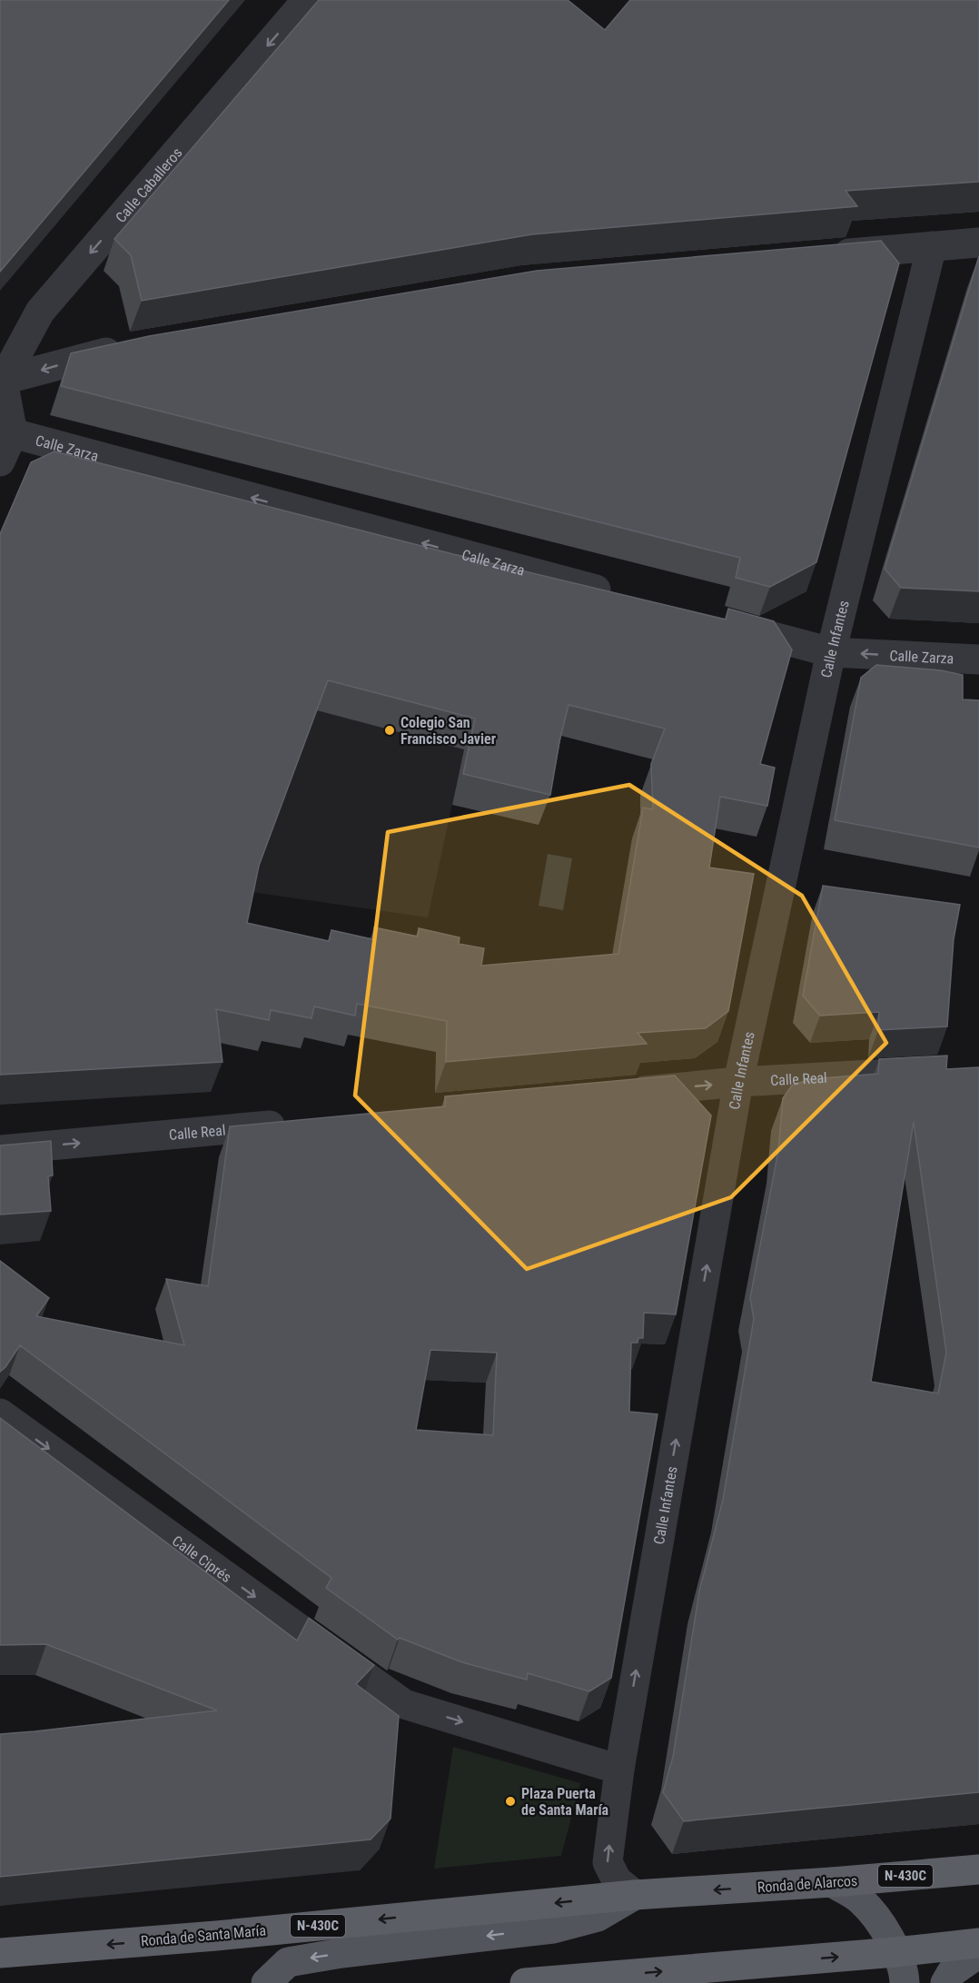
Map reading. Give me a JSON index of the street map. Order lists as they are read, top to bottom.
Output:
{
  "streets": {
    "highway": ["N-430C", "Ronda de Alarcos", "Ronda de Santa María"],
    "street": [
      "Calle Caballeros",
      "Calle Zarza",
      "Calle Infantes",
      "Calle Real",
      "Calle Ciprés"
    ]
  },
  "crossings": [
    ["Calle Zarza", "Calle Infantes"],
    ["Calle Infantes", "Calle Real"],
    ["Calle Infantes", "Calle Ciprés"],
    ["Calle Infantes", "Ronda de Alarcos"],
    ["Calle Infantes", "Ronda de Santa María"],
    ["Ronda de Alarcos", "Ronda de Santa María"]
  ],
  "one_way": [
    "Calle Caballeros",
    "Calle Zarza",
    "Calle Infantes",
    "Calle Real",
    "Calle Ciprés",
    "Ronda de Santa María"
  ],
  "places": ["Colegio San Francisco Javier", "Plaza Puerta de Santa María"]
}
